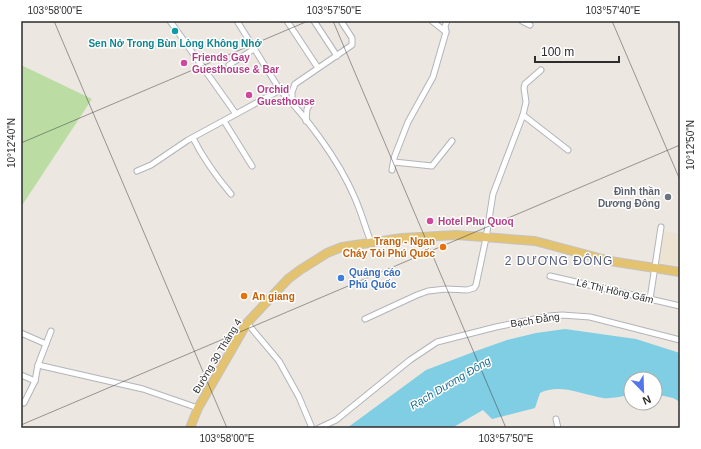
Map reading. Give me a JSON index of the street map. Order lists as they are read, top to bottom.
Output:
{
  "streets": {
    "main road": ["Đường 30 Tháng 4"],
    "street": ["Lê Thị Hồng Gấm", "Bạch Đằng"]
  },
  "districts": ["2 DƯƠNG ĐÔNG"],
  "water": ["Rạch Dương Đông"],
  "places": [
    "Sen Nở Trong Bùn Lòng Không Nhớ",
    "Friends Gay Guesthouse & Bar",
    "Orchid Guesthouse",
    "Đình thần Dương Đông",
    "Hotel Phu Quoq",
    "Trang - Ngan Cháy Tỏi Phú Quốc",
    "Quảng cáo Phú Quốc",
    "An giang"
  ],
  "scale_bar": "100 m",
  "north": "bottom right",
  "coordinates": [
    "103°58'00\"E",
    "103°57'50\"E",
    "103°57'40\"E",
    "10°12'40\"N",
    "10°12'50\"N"
  ]
}
